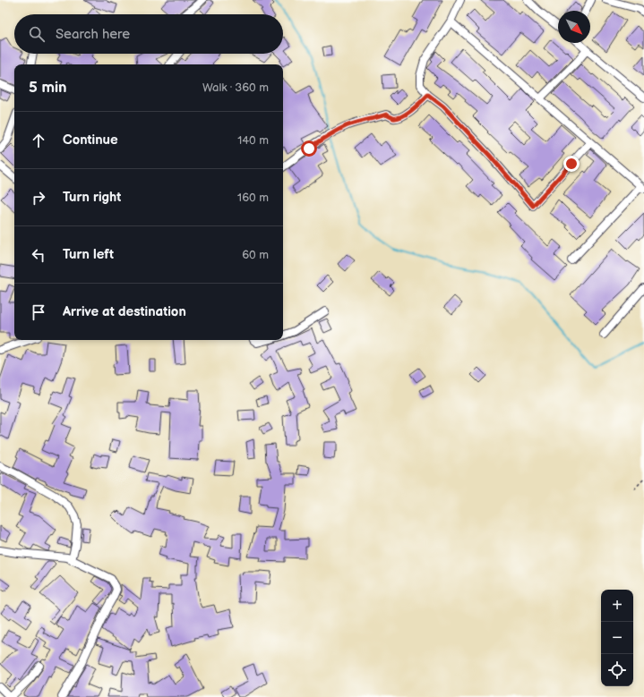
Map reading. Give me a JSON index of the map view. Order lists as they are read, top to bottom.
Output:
{
  "north": "bottom right",
  "page": {
    "search": "Search here",
    "heading": ["5 min", "Walk · 360 m"],
    "list": [
      ["Continue", "140 m"],
      ["Turn right", "160 m"],
      ["Turn left", "60 m"],
      "Arrive at destination"
    ],
    "map_buttons": ["+", "−"]
  }
}
